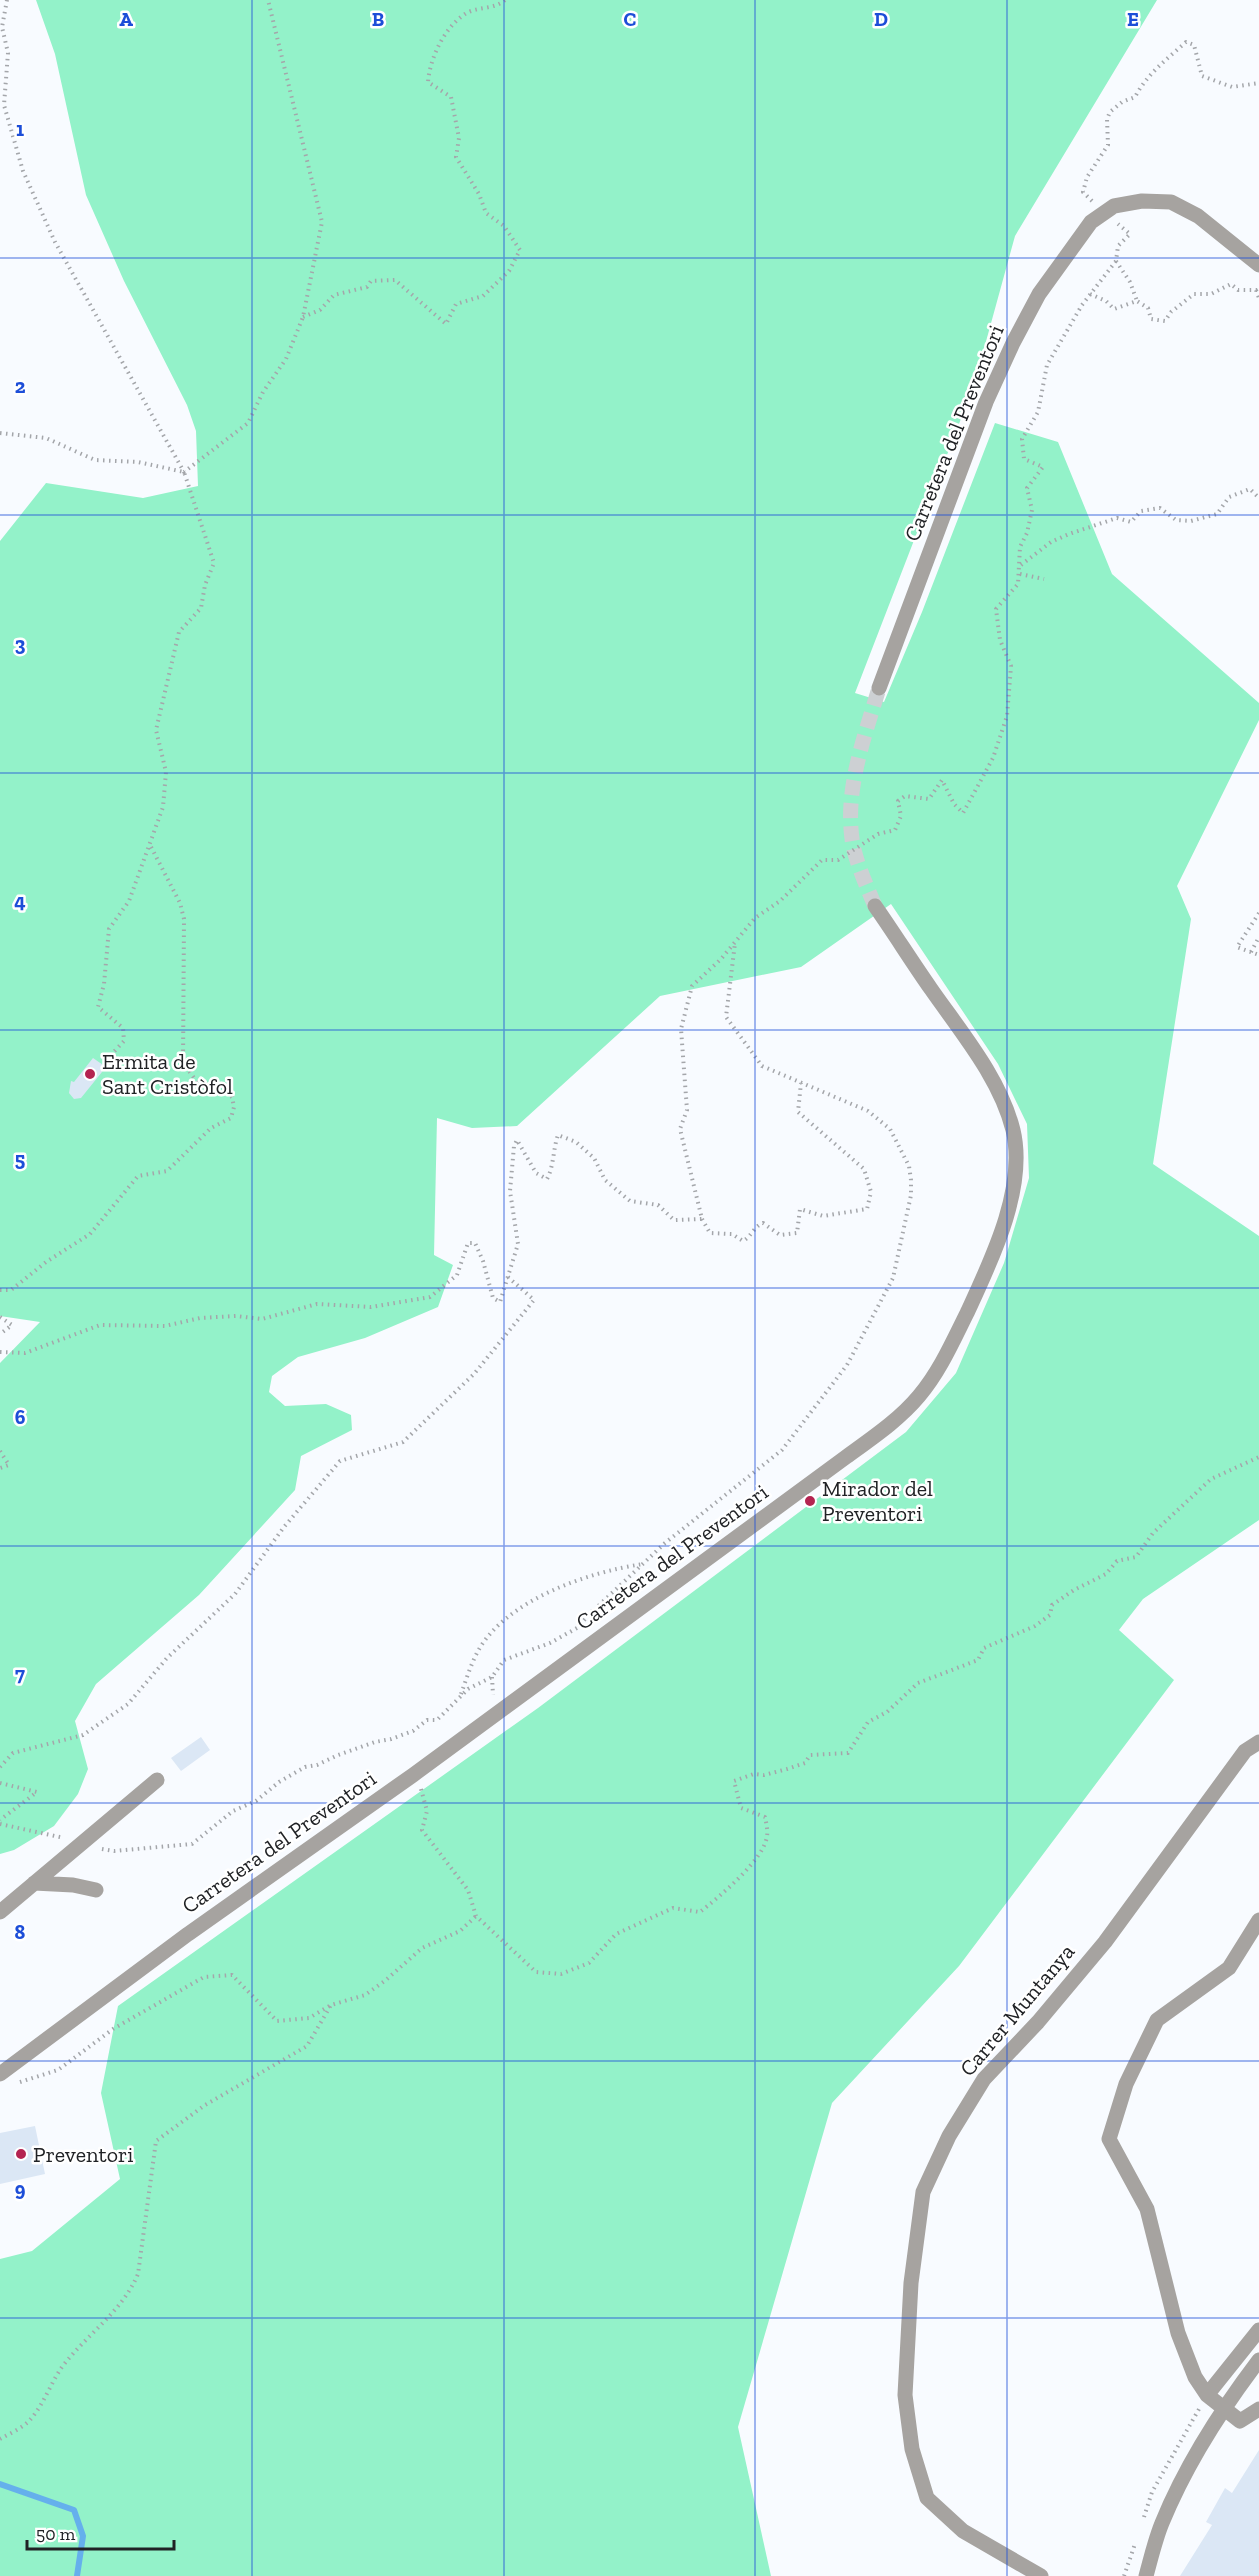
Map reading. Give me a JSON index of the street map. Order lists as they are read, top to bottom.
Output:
{
  "streets": {
    "street": ["Carretera del Preventori", "Carrer Muntanya"]
  },
  "places": ["Ermita de Sant Cristòfol", "Mirador del Preventori", "Preventori"],
  "scale_bar": "50 m",
  "grid": {
    "columns": [
      "A",
      "B",
      "C",
      "D",
      "E"
    ],
    "rows": [
      "1",
      "2",
      "3",
      "4",
      "5",
      "6",
      "7",
      "8",
      "9"
    ]
  }
}
